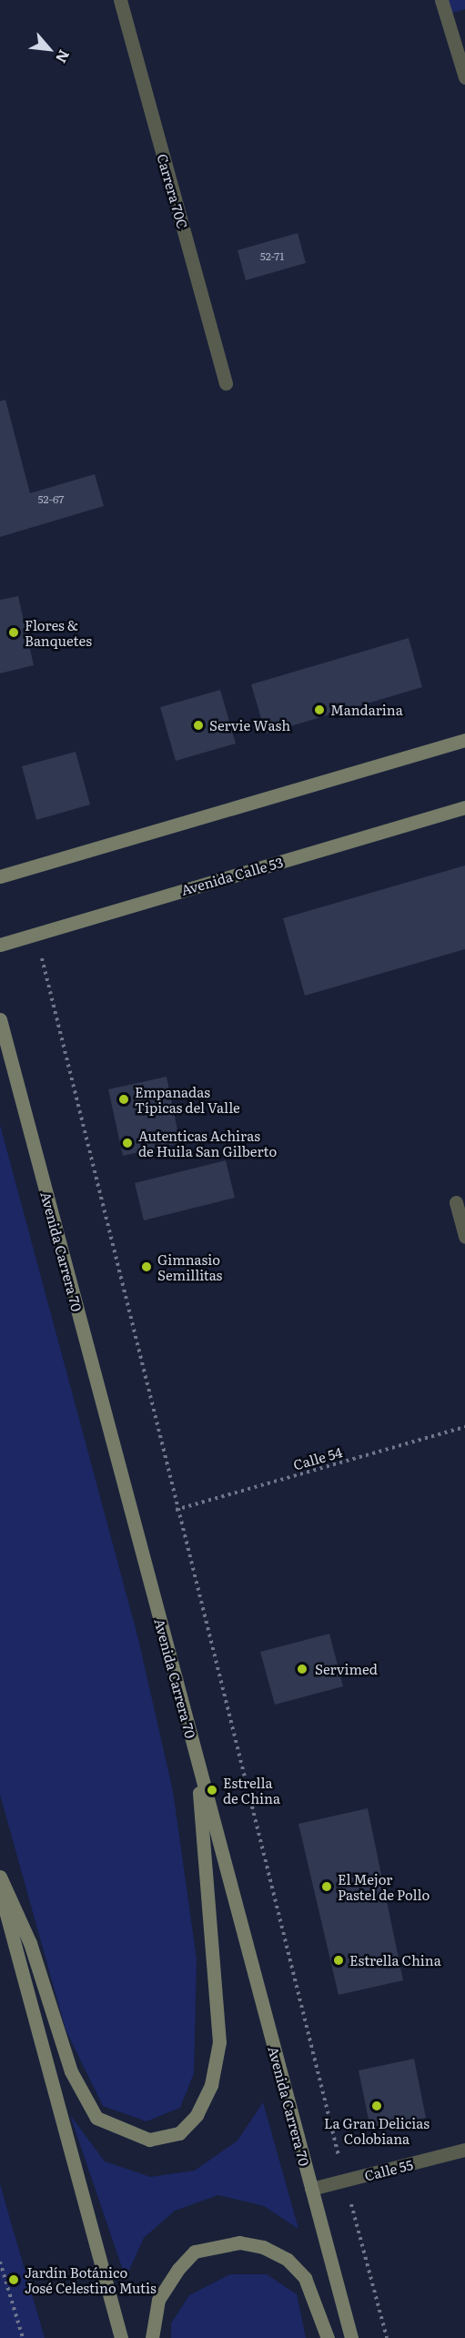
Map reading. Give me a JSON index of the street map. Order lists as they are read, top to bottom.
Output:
{
  "streets": {
    "main road": ["Avenida Calle 53", "Avenida Carrera 70"],
    "street": ["Carrera 70C", "Calle 55"],
    "path": ["Calle 54"]
  },
  "crossings": [
    ["Avenida Carrera 70", "Calle 55"]
  ],
  "places": [
    "Flores & Banquetes",
    "Mandarina",
    "Servie Wash",
    "Empanadas Típicas del Valle",
    "Autenticas Achiras de Huila San Gilberto",
    "Gimnasio Semillitas",
    "Servimed",
    "Estrella de China",
    "El Mejor Pastel de Pollo",
    "Estrella China",
    "La Gran Delicias Colobiana",
    "Jardín Botánico José Celestino Mutis"
  ],
  "house_numbers": ["52-71", "52-67"],
  "north": "bottom right"
}
